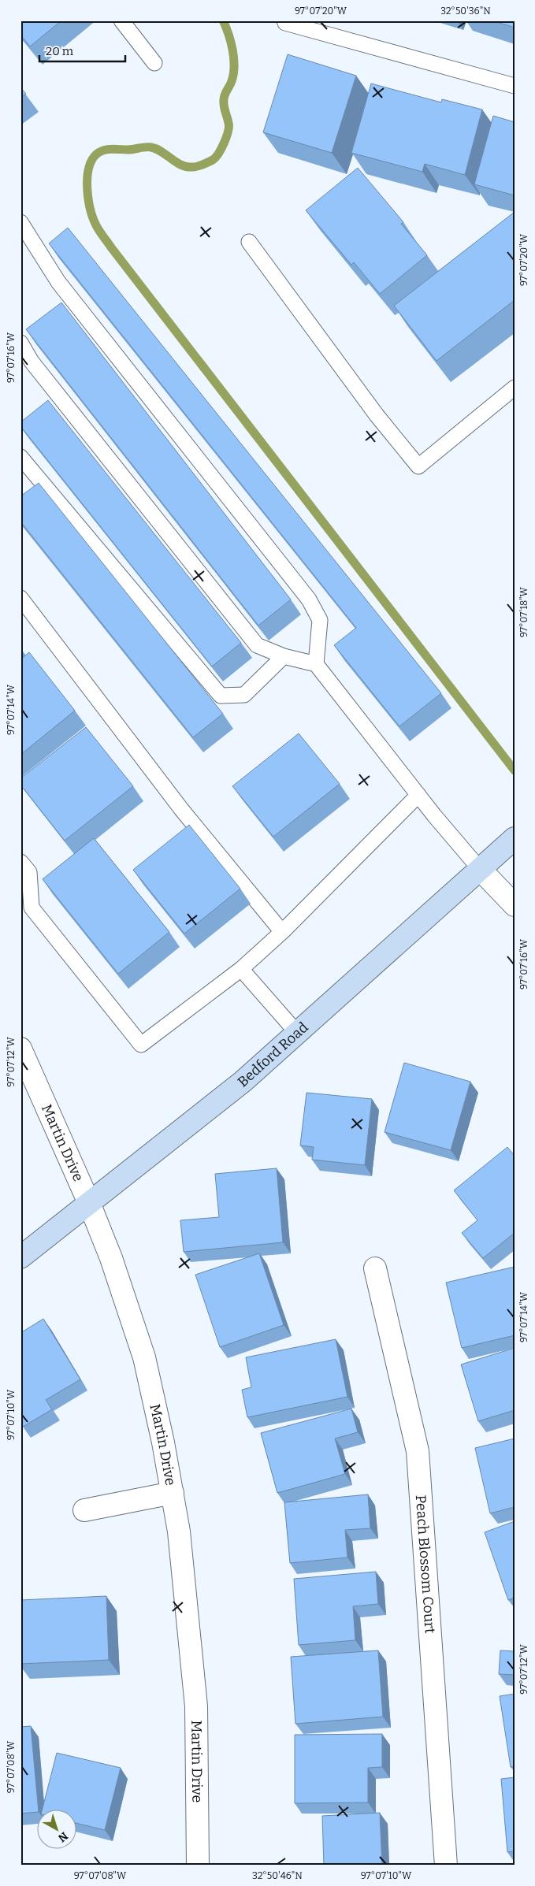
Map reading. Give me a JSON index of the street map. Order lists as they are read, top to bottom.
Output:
{
  "streets": {
    "main road": ["Bedford Road"],
    "street": ["Martin Drive", "Peach Blossom Court"]
  },
  "crossings": [
    ["Bedford Road", "Martin Drive"]
  ],
  "scale_bar": "20 m",
  "north": "bottom right",
  "coordinates": [
    "97°07'20\"W",
    "32°50'36\"N",
    "97°07'16\"W",
    "97°07'18\"W",
    "97°07'14\"W",
    "97°07'12\"W",
    "97°07'10\"W",
    "97°07'08\"W",
    "32°50'46\"N"
  ]
}
